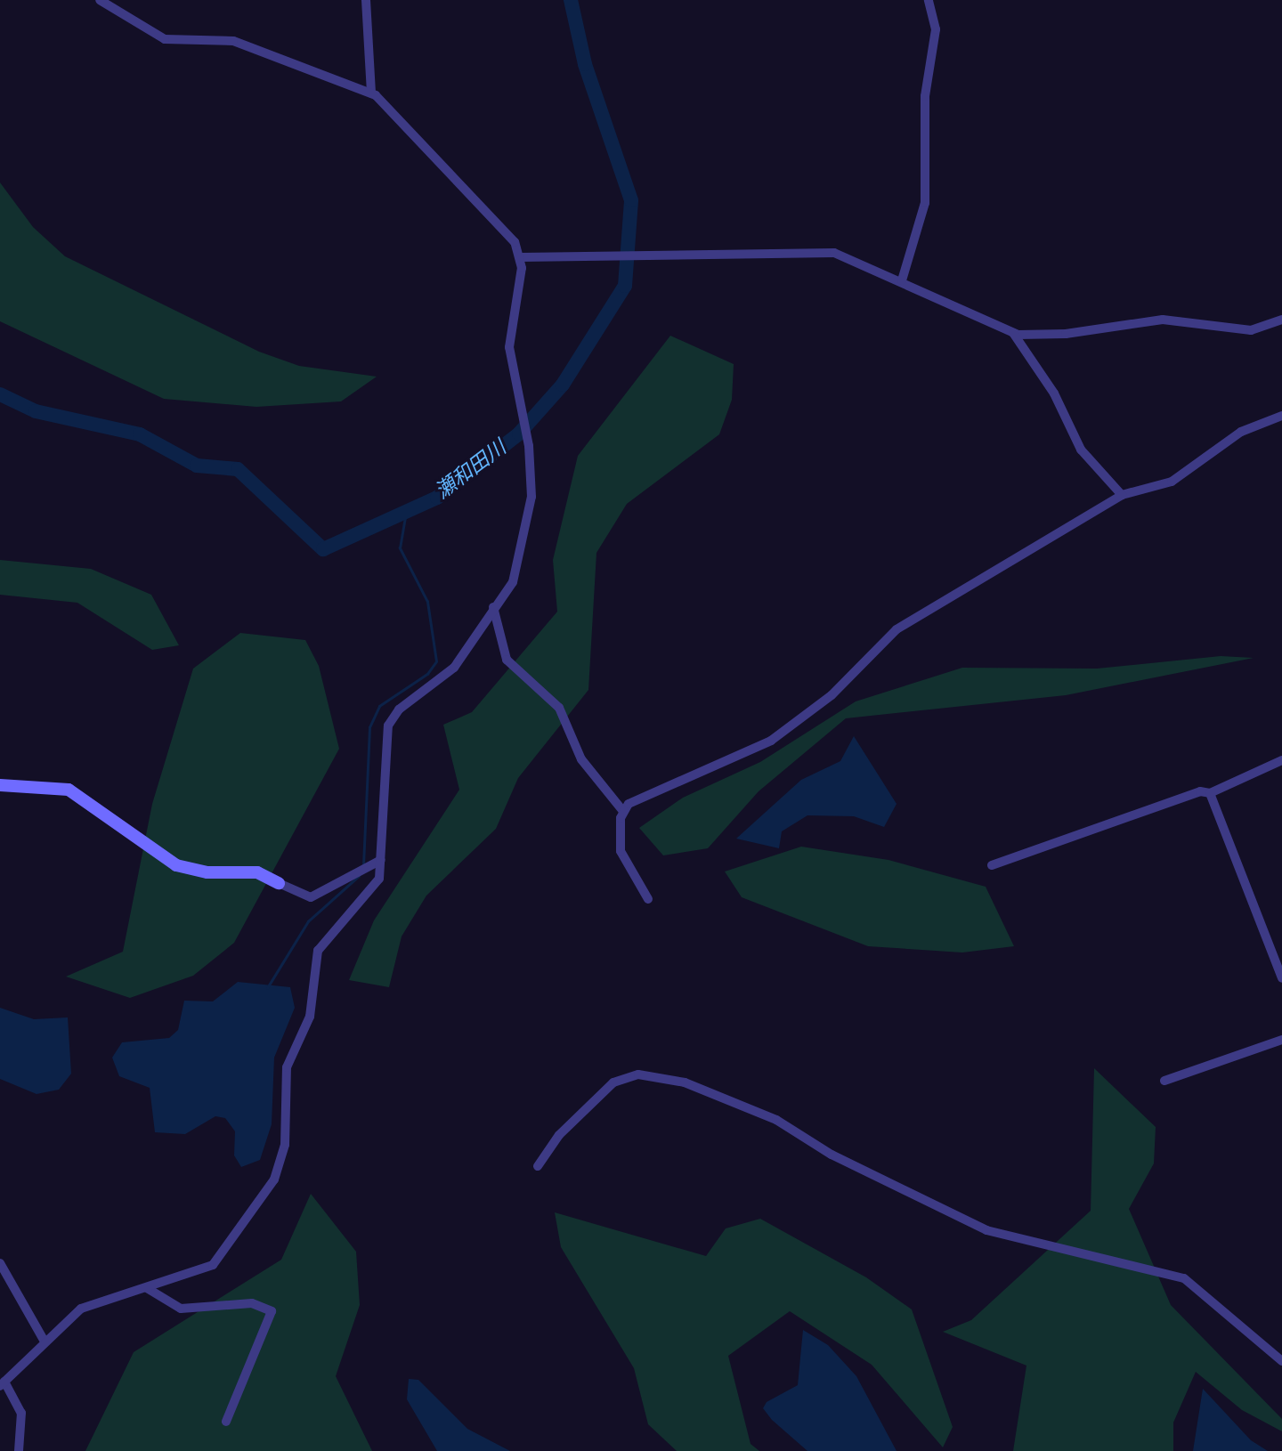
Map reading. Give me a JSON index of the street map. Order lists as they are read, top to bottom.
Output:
{
  "water": ["瀬和田川"]
}
